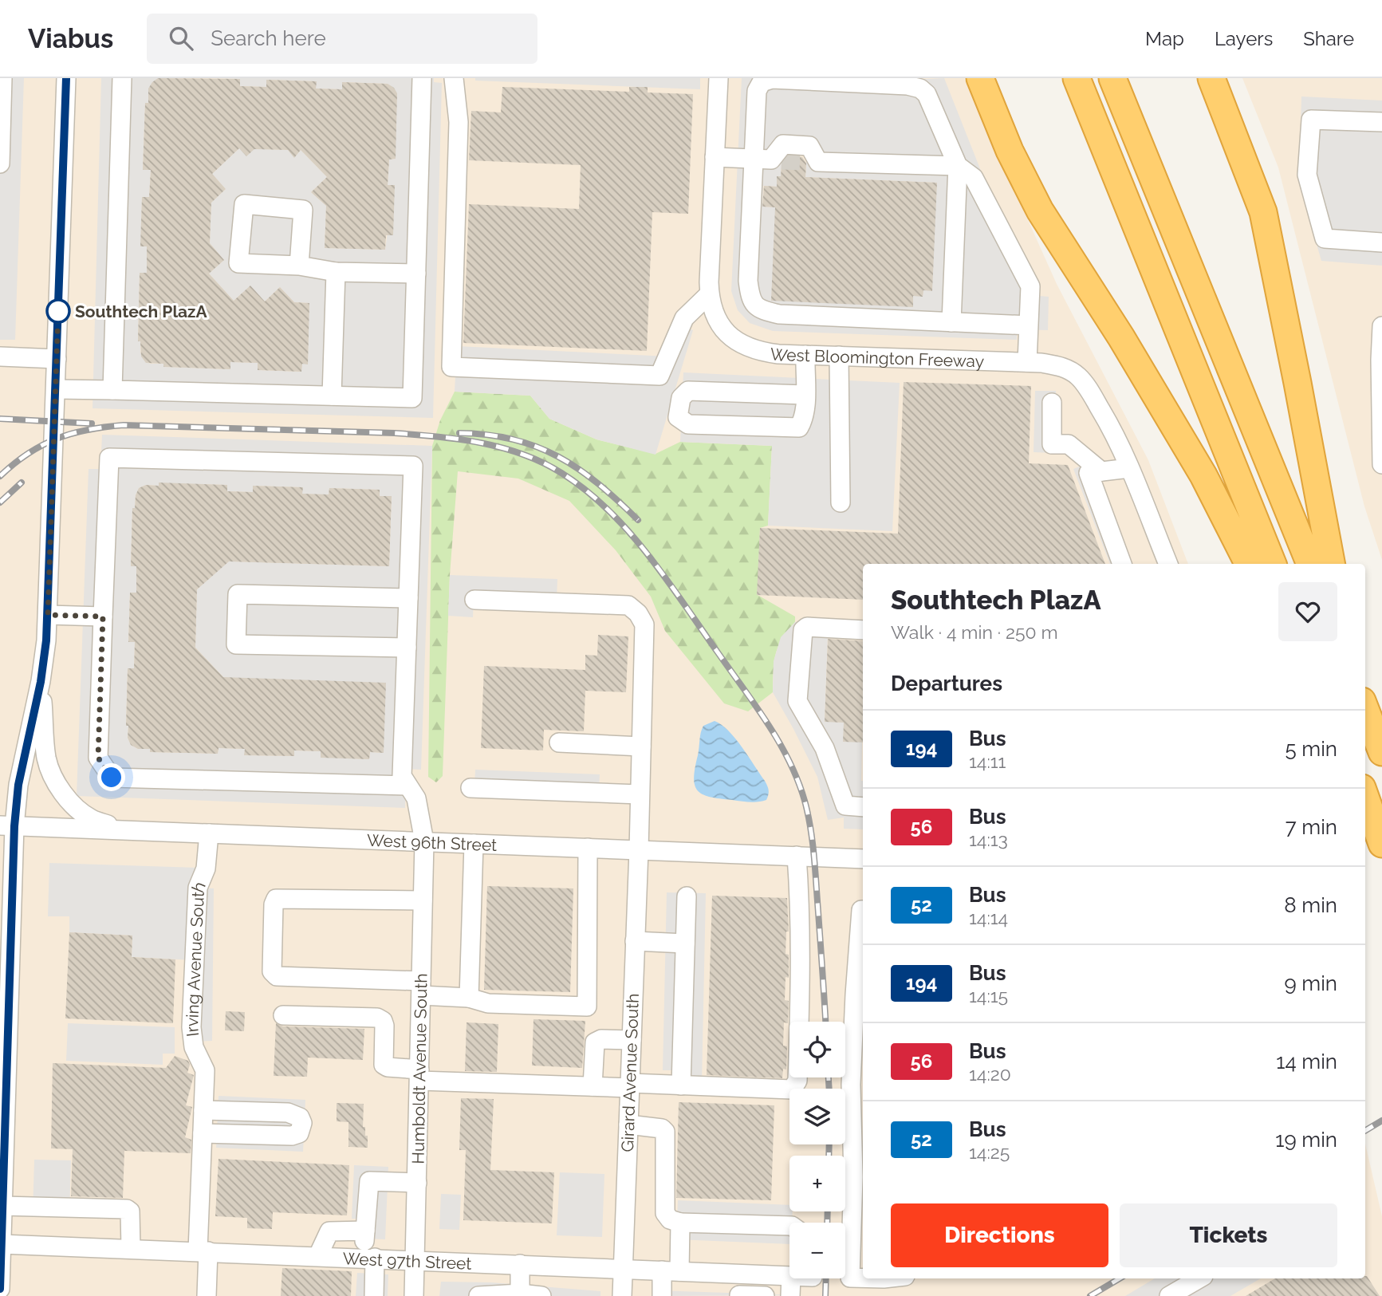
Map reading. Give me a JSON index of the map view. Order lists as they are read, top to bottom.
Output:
{
  "streets": {
    "street": [
      "West Bloomington Freeway",
      "West 96th Street",
      "Irving Avenue South",
      "Humboldt Avenue South",
      "Girard Avenue South",
      "West 97th Street"
    ]
  },
  "crossings": [
    ["West 96th Street", "Irving Avenue South"],
    ["West 96th Street", "Humboldt Avenue South"],
    ["West 96th Street", "Girard Avenue South"],
    ["Irving Avenue South", "West 97th Street"],
    ["Humboldt Avenue South", "West 97th Street"],
    ["Girard Avenue South", "West 97th Street"]
  ],
  "places": ["Southtech PlazA"],
  "lines": ["bus line 194"],
  "page": {
    "header": "Viabus",
    "search": "Search here",
    "nav": ["Map", "Layers", "Share"],
    "heading": [
      ["Southtech PlazA", "Walk · 4 min · 250 m"],
      "Departures"
    ],
    "list": [
      {
        "mark": "194",
        "name": "Bus",
        "note": "14:11",
        "value": "5 min"
      },
      {
        "mark": "56",
        "name": "Bus",
        "note": "14:13",
        "value": "7 min"
      },
      {
        "mark": "52",
        "name": "Bus",
        "note": "14:14",
        "value": "8 min"
      },
      {
        "mark": "194",
        "name": "Bus",
        "note": "14:15",
        "value": "9 min"
      },
      {
        "mark": "56",
        "name": "Bus",
        "note": "14:20",
        "value": "14 min"
      },
      {
        "mark": "52",
        "name": "Bus",
        "note": "14:25",
        "value": "19 min"
      }
    ],
    "map_buttons": ["+", "−"],
    "buttons": ["Directions", "Tickets"]
  }
}
